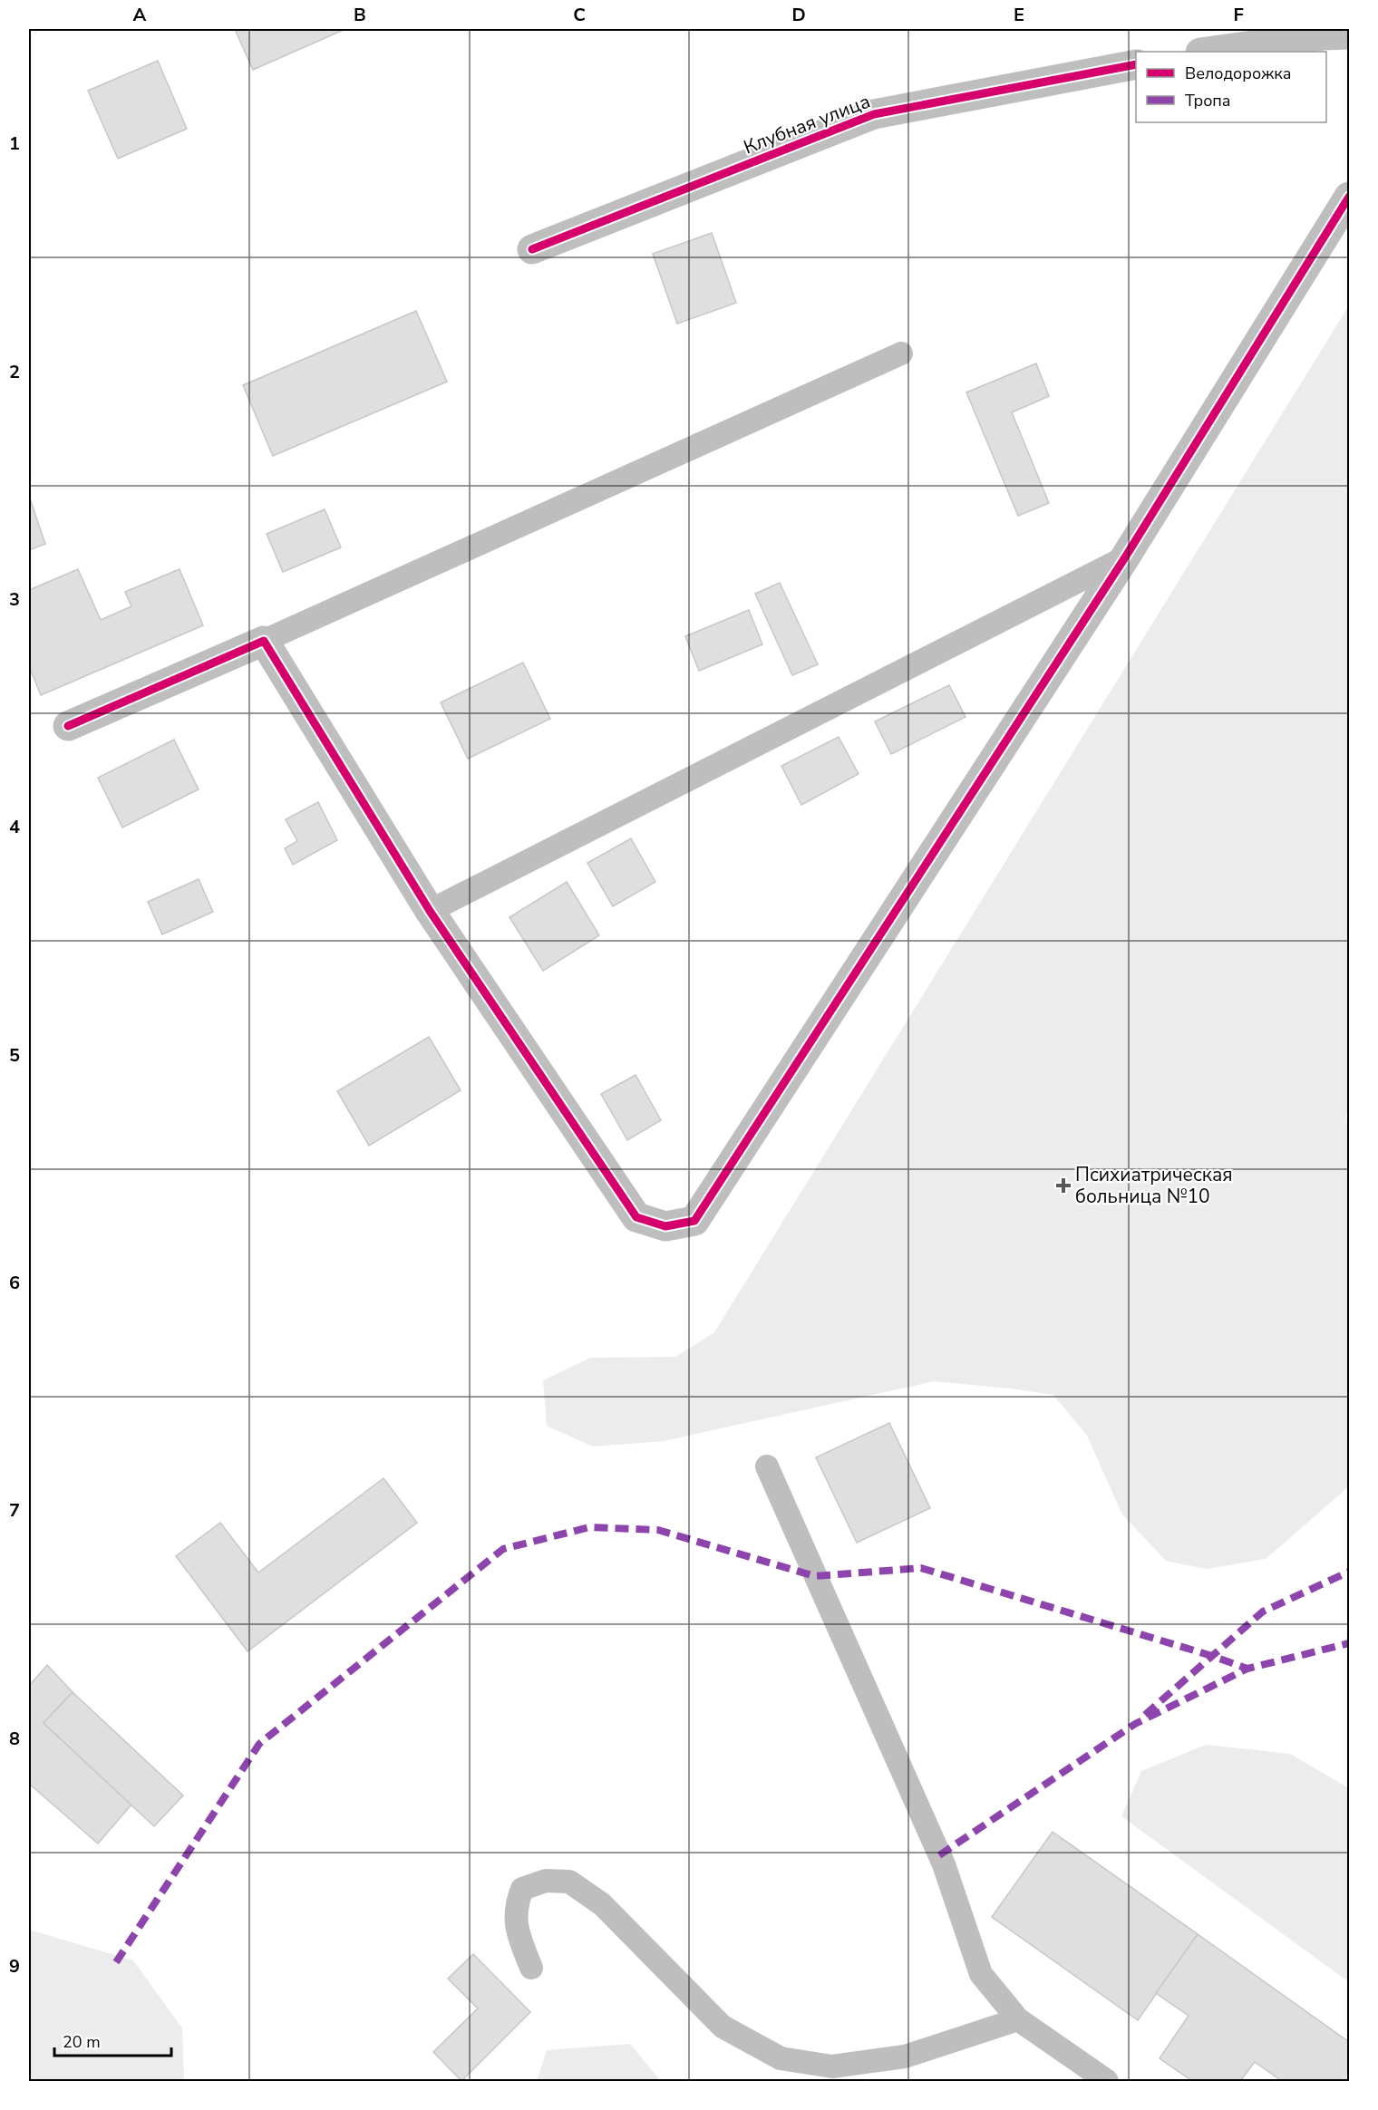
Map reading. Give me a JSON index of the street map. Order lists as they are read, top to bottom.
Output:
{
  "streets": {
    "street": ["Клубная улица"]
  },
  "places": {
    "health": ["Психиатрическая больница №10"]
  },
  "legend": ["Велодорожка", "Тропа"],
  "scale_bar": "20 m",
  "grid": {
    "columns": [
      "A",
      "B",
      "C",
      "D",
      "E",
      "F"
    ],
    "rows": [
      "1",
      "2",
      "3",
      "4",
      "5",
      "6",
      "7",
      "8",
      "9"
    ]
  }
}
